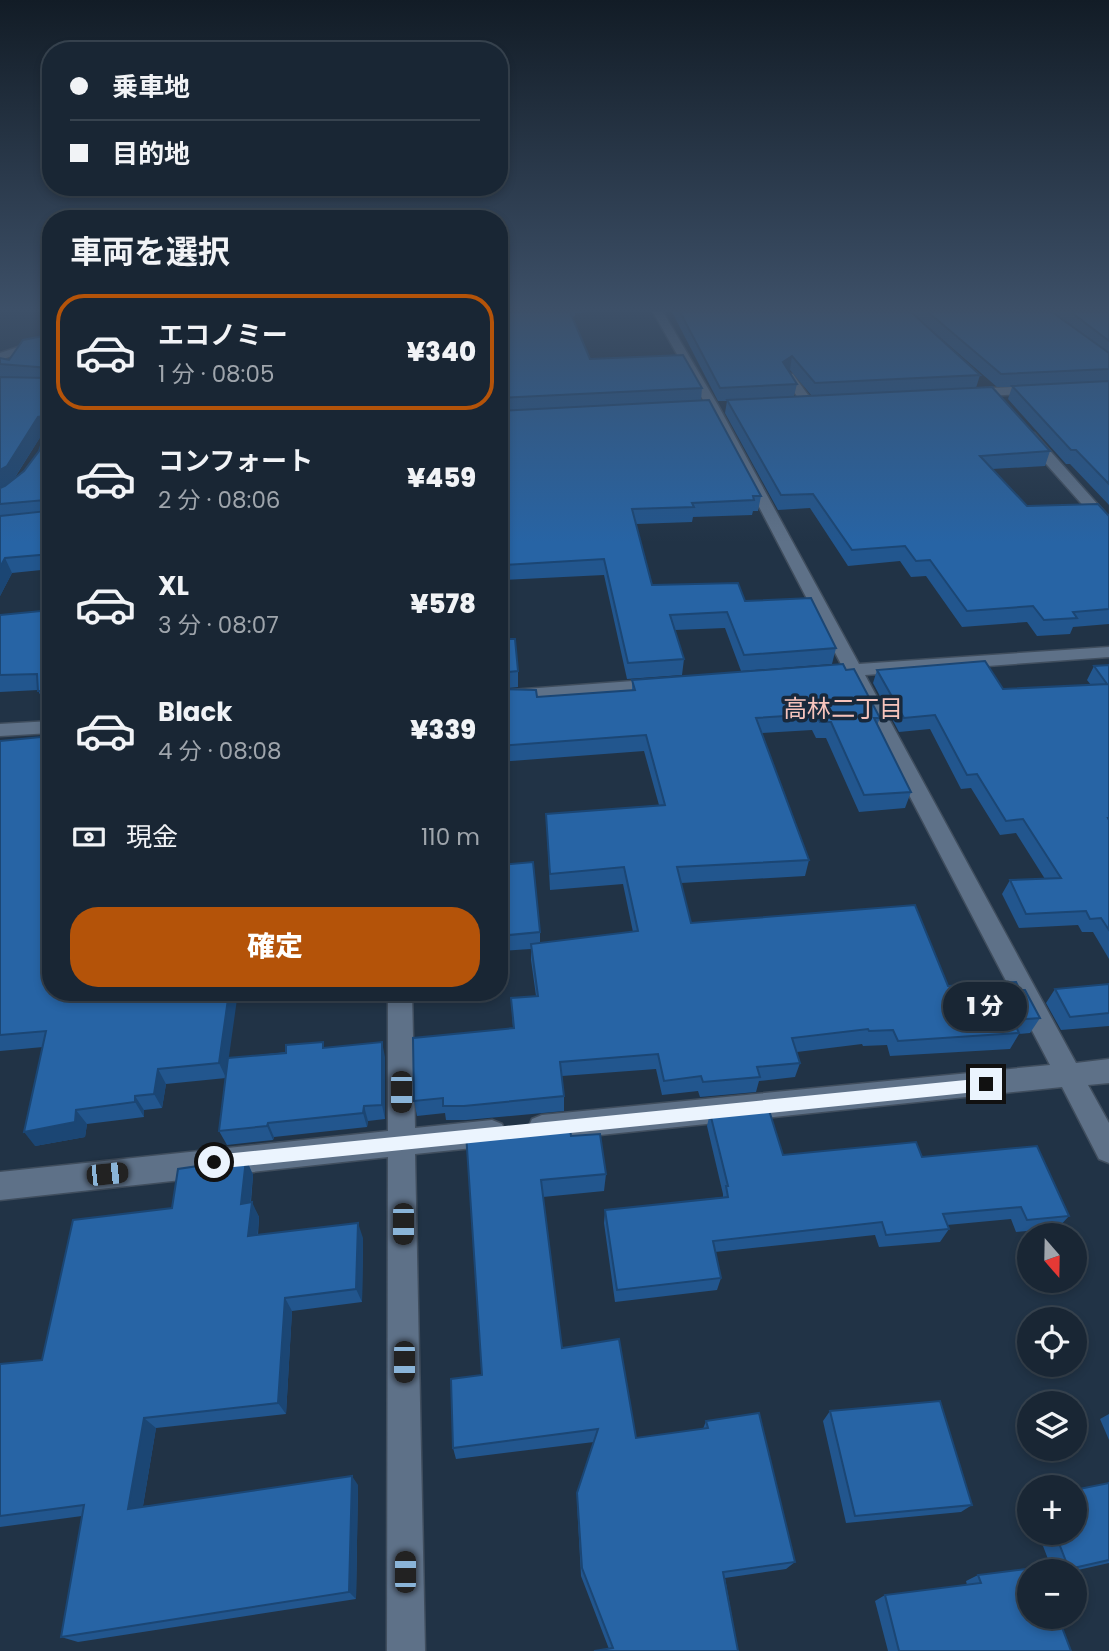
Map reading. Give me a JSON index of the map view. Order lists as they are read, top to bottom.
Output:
{
  "districts": ["高林二丁目"],
  "north": "bottom",
  "page": {
    "banner": ["乗車地", "目的地"],
    "heading": "車両を選択",
    "list": [
      {
        "name": "エコノミー",
        "note": "1 分 · 08:05",
        "value": "¥340"
      },
      {
        "name": "コンフォート",
        "note": "2 分 · 08:06",
        "value": "¥459"
      },
      {
        "name": "XL",
        "note": "3 分 · 08:07",
        "value": "¥578"
      },
      {
        "name": "Black",
        "note": "4 分 · 08:08",
        "value": "¥339"
      }
    ],
    "pay": ["現金", "110 m"],
    "buttons": "確定",
    "bubble": "1 分",
    "map_buttons": ["+", "−"]
  }
}
